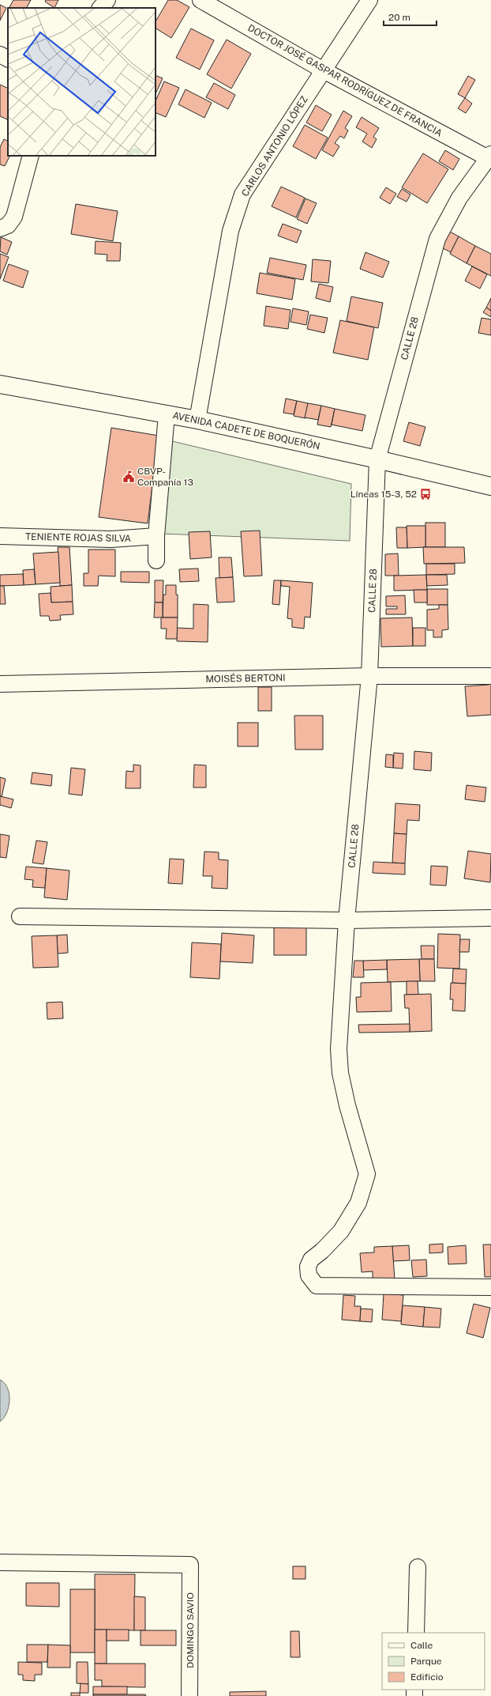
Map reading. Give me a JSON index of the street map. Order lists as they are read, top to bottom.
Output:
{
  "streets": {
    "main road": ["AVENIDA CADETE DE BOQUERÓN"],
    "street": [
      "DOCTOR JOSÉ GASPAR RODRÍGUEZ DE FRANCIA",
      "CARLOS ANTONIO LÓPEZ",
      "CALLE 28",
      "TENIENTE ROJAS SILVA",
      "MOISÉS BERTONI",
      "DOMINGO SAVIO"
    ]
  },
  "crossings": [
    ["DOCTOR JOSÉ GASPAR RODRÍGUEZ DE FRANCIA", "CARLOS ANTONIO LÓPEZ"],
    ["DOCTOR JOSÉ GASPAR RODRÍGUEZ DE FRANCIA", "CALLE 28"],
    ["CARLOS ANTONIO LÓPEZ", "AVENIDA CADETE DE BOQUERÓN"],
    ["CALLE 28", "AVENIDA CADETE DE BOQUERÓN"],
    ["CALLE 28", "MOISÉS BERTONI"]
  ],
  "places": {
    "public building": ["CBVP- Companía 13"],
    "bus stop": ["Líneas 15-3, 52"]
  },
  "legend": ["Calle", "Parque", "Edificio"],
  "scale_bar": "20 m"
}
